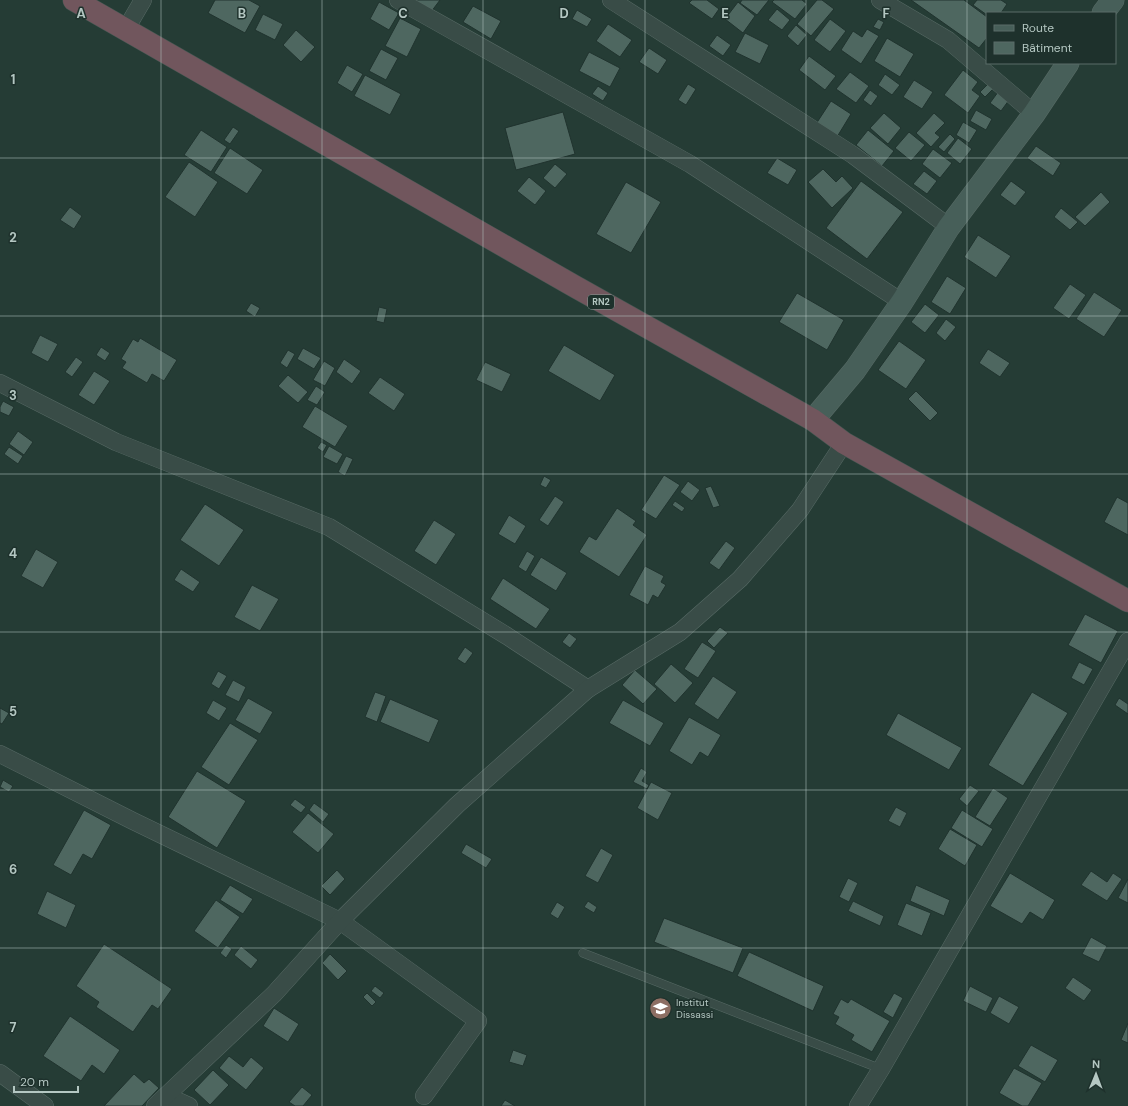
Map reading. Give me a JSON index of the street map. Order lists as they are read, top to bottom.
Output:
{
  "streets": {
    "highway": ["RN2"]
  },
  "places": {
    "school or university": ["Institut Dissassi"]
  },
  "legend": ["Route", "Bâtiment"],
  "scale_bar": "20 m",
  "north": "top",
  "grid": {
    "columns": [
      "A",
      "B",
      "C",
      "D",
      "E",
      "F"
    ],
    "rows": [
      "1",
      "2",
      "3",
      "4",
      "5",
      "6",
      "7"
    ]
  }
}
